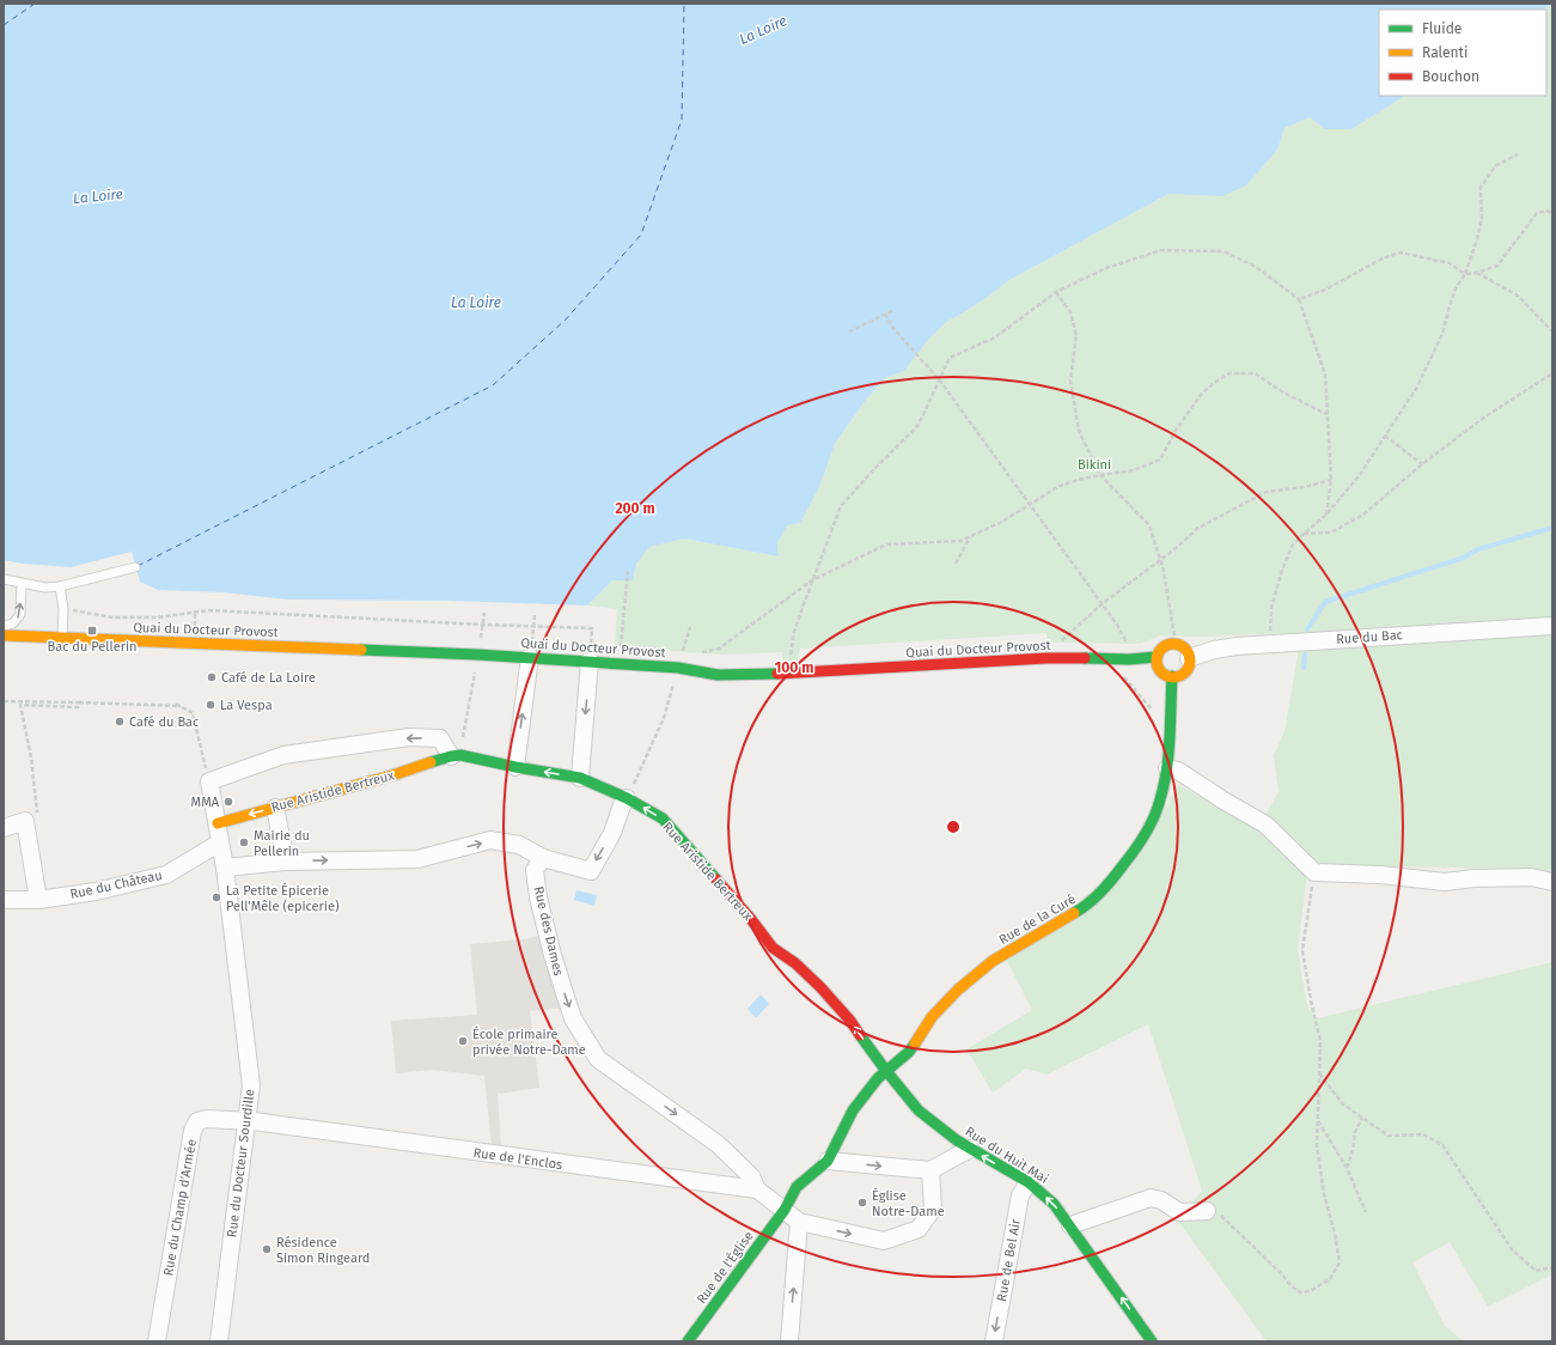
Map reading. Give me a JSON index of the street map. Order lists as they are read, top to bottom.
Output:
{
  "streets": {
    "street": [
      "Quai du Docteur Provost",
      "Rue du Bac",
      "Rue Aristide Bertreux",
      "Rue du Château",
      "Rue de la Curé",
      "Rue des Dames",
      "Rue du Huit Mai",
      "Rue de l'Enclos",
      "Rue du Docteur Sourdille",
      "Rue du Champ d'Armée",
      "Rue de Bel Air",
      "Rue de l'Église"
    ]
  },
  "crossings": [
    ["Quai du Docteur Provost", "Rue du Bac"],
    ["Quai du Docteur Provost", "Rue de la Curé"],
    ["Rue du Bac", "Rue de la Curé"],
    ["Rue Aristide Bertreux", "Rue de la Curé"],
    ["Rue Aristide Bertreux", "Rue du Huit Mai"],
    ["Rue du Château", "Rue du Docteur Sourdille"],
    ["Rue de la Curé", "Rue du Huit Mai"],
    ["Rue de la Curé", "Rue de l'Église"],
    ["Rue des Dames", "Rue de l'Enclos"],
    ["Rue du Huit Mai", "Rue de Bel Air"],
    ["Rue de l'Enclos", "Rue du Docteur Sourdille"],
    ["Rue de l'Enclos", "Rue du Champ d'Armée"],
    ["Rue de l'Enclos", "Rue de l'Église"],
    ["Rue du Docteur Sourdille", "Rue du Champ d'Armée"]
  ],
  "one_way": [
    "Rue Aristide Bertreux",
    "Rue des Dames",
    "Rue du Huit Mai",
    "Rue de Bel Air"
  ],
  "water": ["La Loire"],
  "parks": ["Bikini"],
  "places": {
    "transit": ["Bac du Pellerin"],
    "other": [
      "Café de La Loire",
      "La Vespa",
      "Café du Bac",
      "MMA",
      "Mairie du Pellerin",
      "La Petite Épicerie Pell'Mêle (epicerie)",
      "École primaire privée Notre-Dame",
      "Église Notre-Dame",
      "Résidence Simon Ringeard"
    ]
  },
  "legend": ["Fluide", "Ralenti", "Bouchon"],
  "rings": ["200 m", "100 m"]
}
